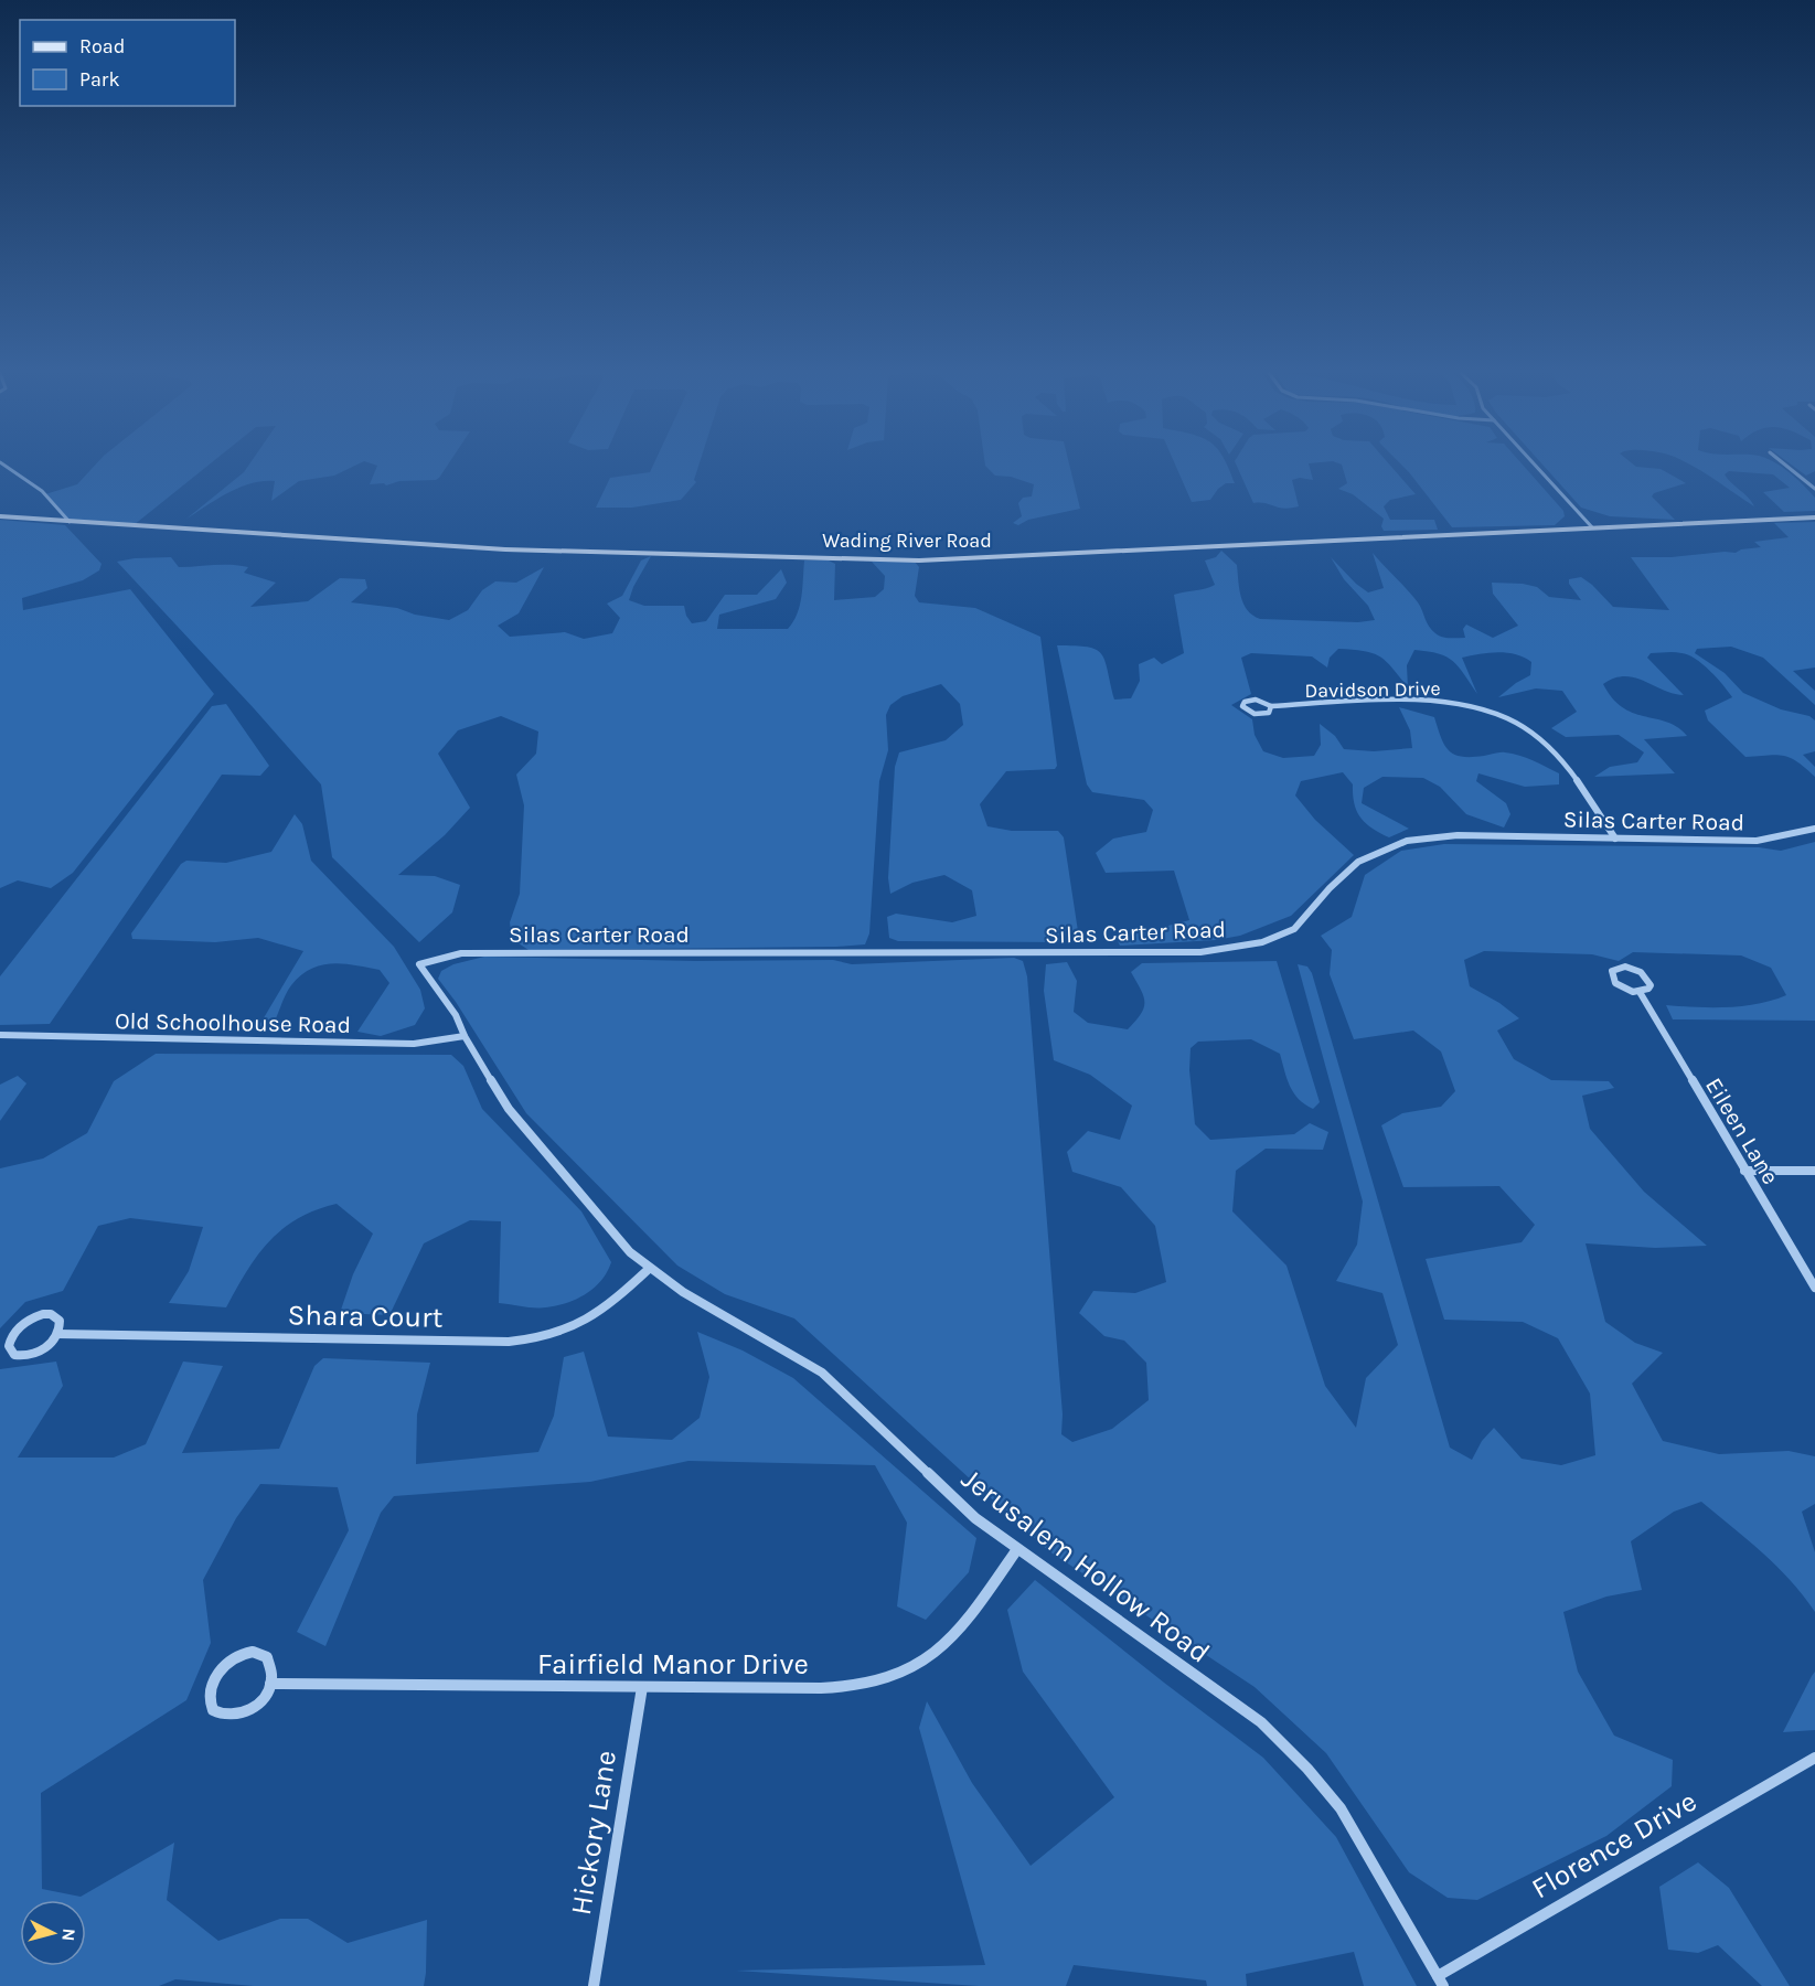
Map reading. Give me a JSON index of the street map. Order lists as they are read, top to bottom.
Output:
{
  "streets": {
    "main road": ["Wading River Road"],
    "street": [
      "Davidson Drive",
      "Silas Carter Road",
      "Old Schoolhouse Road",
      "Eileen Lane",
      "Shara Court",
      "Jerusalem Hollow Road",
      "Fairfield Manor Drive",
      "Hickory Lane",
      "Florence Drive"
    ]
  },
  "crossings": [
    ["Davidson Drive", "Silas Carter Road"],
    ["Silas Carter Road", "Jerusalem Hollow Road"],
    ["Old Schoolhouse Road", "Jerusalem Hollow Road"],
    ["Shara Court", "Jerusalem Hollow Road"],
    ["Jerusalem Hollow Road", "Fairfield Manor Drive"],
    ["Jerusalem Hollow Road", "Florence Drive"],
    ["Fairfield Manor Drive", "Hickory Lane"]
  ],
  "legend": ["Road", "Park"],
  "north": "right"
}
